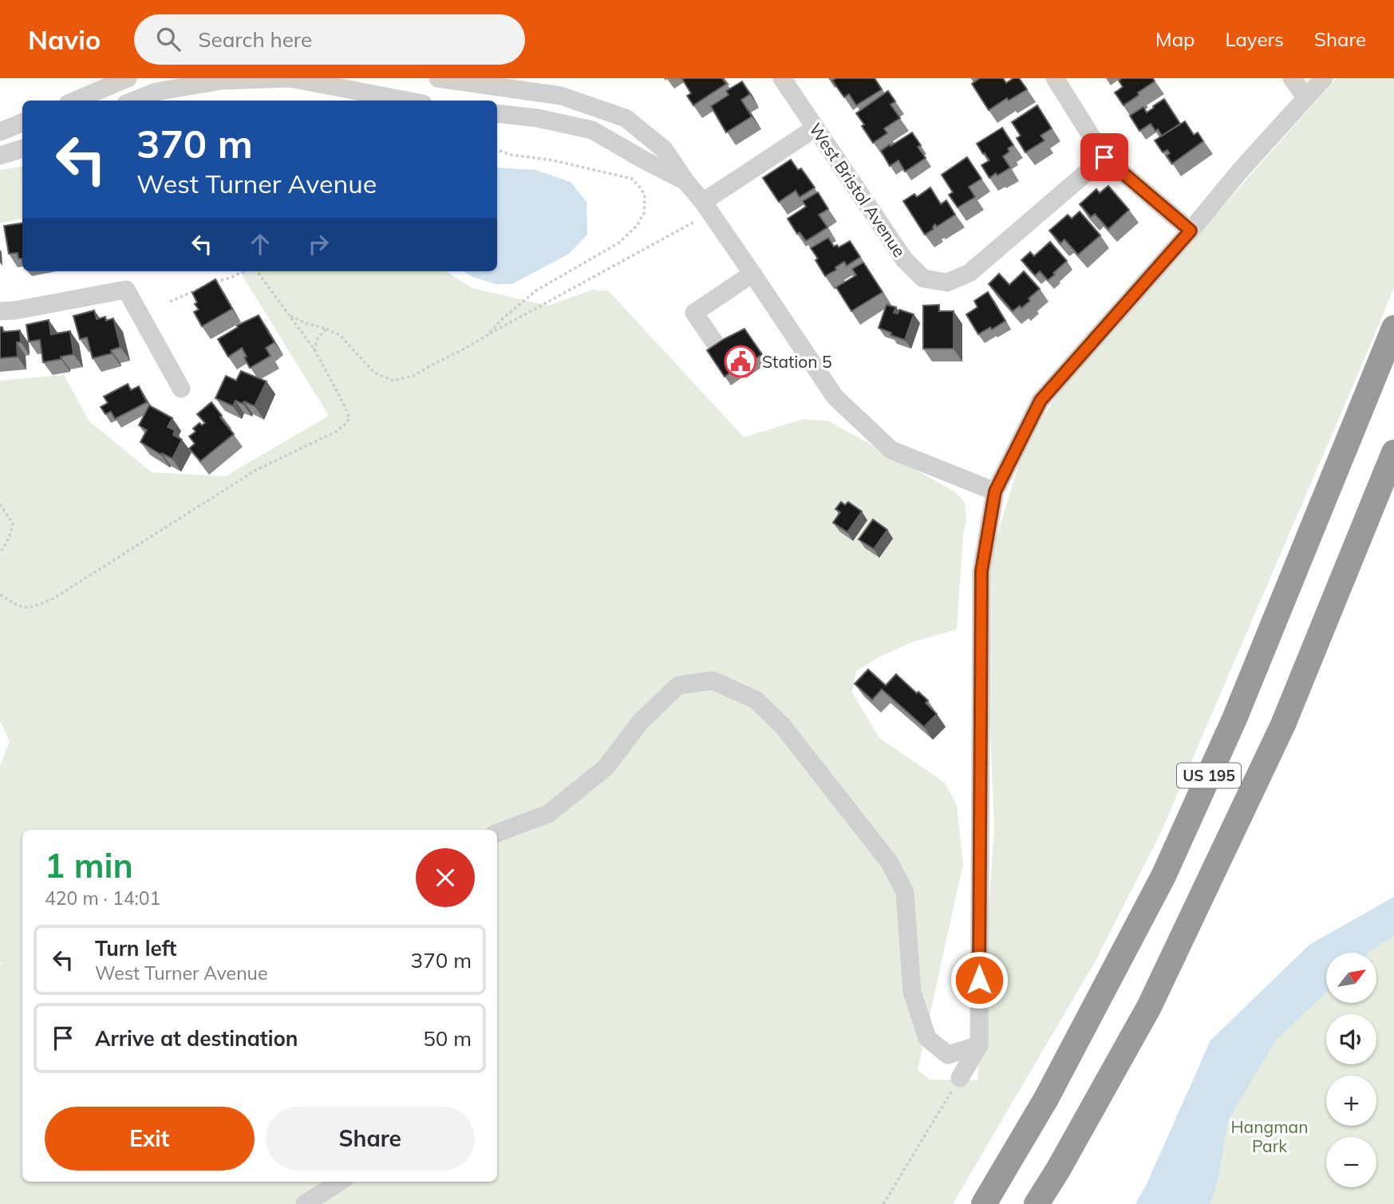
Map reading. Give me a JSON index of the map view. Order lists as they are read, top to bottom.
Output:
{
  "streets": {
    "highway": ["US 195"],
    "street": ["West Bristol Avenue"]
  },
  "parks": ["Hangman Park"],
  "places": {
    "public building": ["Station 5"]
  },
  "north": "top right",
  "page": {
    "header": "Navio",
    "search": "Search here",
    "nav": ["Map", "Layers", "Share"],
    "turn": ["370 m", "West Turner Avenue"],
    "heading": ["1 min", "420 m · 14:01"],
    "list": [
      {
        "name": "Turn left",
        "note": "West Turner Avenue",
        "value": "370 m"
      },
      {
        "name": "Arrive at destination",
        "value": "50 m"
      }
    ],
    "map_buttons": ["+", "−"],
    "buttons": ["Exit", "Share"]
  }
}
